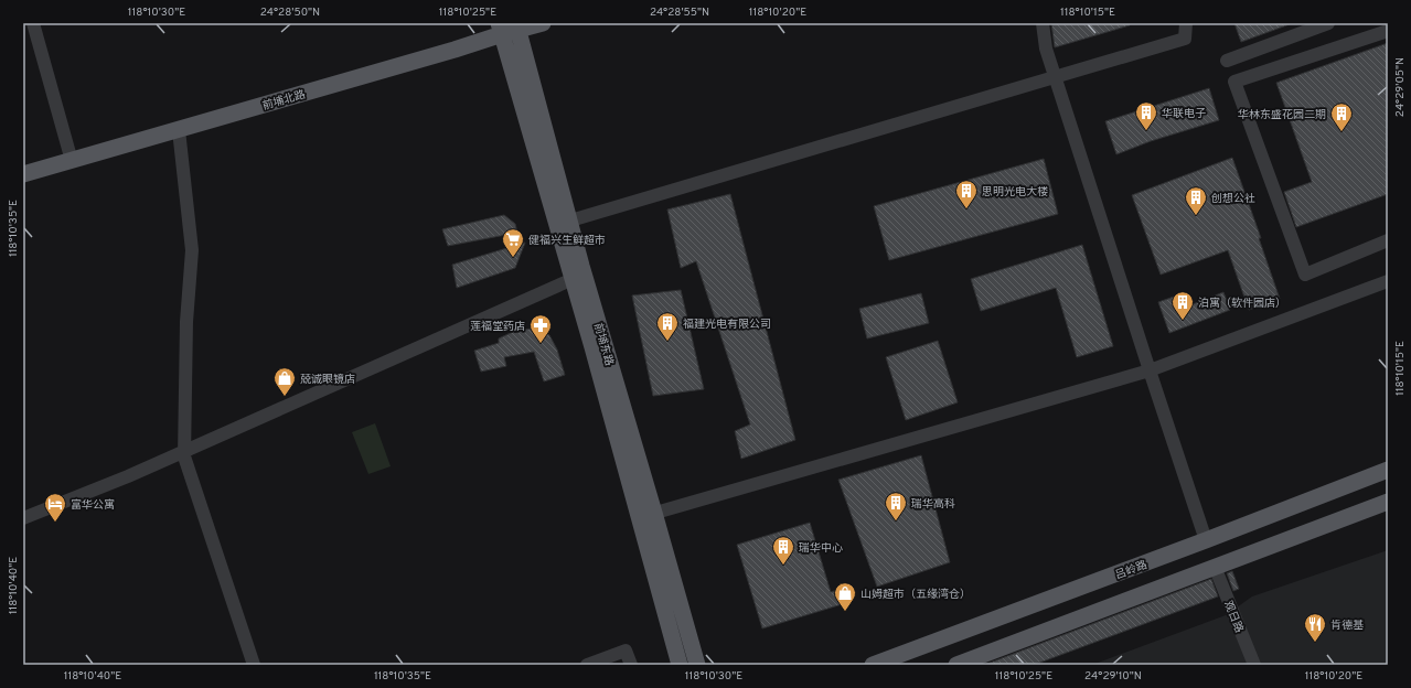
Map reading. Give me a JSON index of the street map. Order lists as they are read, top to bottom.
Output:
{
  "streets": {
    "main road": ["前埔北路", "前埔东路", "吕岭路"],
    "street": ["观日路"]
  },
  "crossings": [
    ["前埔北路", "前埔东路"]
  ],
  "places": {
    "building": [
      "华联电子",
      "华林东盛花园二期",
      "思明光电大楼",
      "创想公社",
      "泊寓（软件园店）",
      "福建光电有限公司",
      "瑞华高科",
      "瑞华中心"
    ],
    "supermarket": ["健福兴生鲜超市"],
    "pharmacy": ["莲福堂药店"],
    "shop": ["兢诚眼镜店", "山姆超市（五缘湾仓）"],
    "hotel": ["富华公寓"],
    "restaurant": ["肯德基"]
  },
  "coordinates": [
    "118°10'30\"E",
    "24°28'50\"N",
    "118°10'25\"E",
    "24°28'55\"N",
    "118°10'20\"E",
    "118°10'15\"E",
    "24°29'05\"N",
    "118°10'35\"E",
    "118°10'40\"E",
    "24°29'10\"N"
  ]
}
